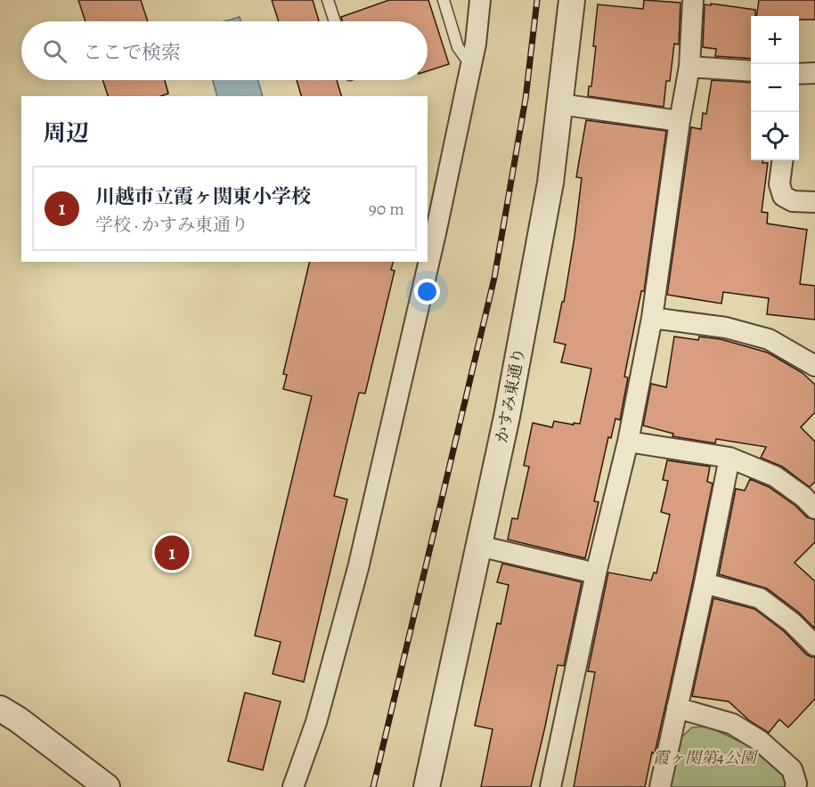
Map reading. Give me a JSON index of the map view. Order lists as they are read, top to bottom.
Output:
{
  "streets": {
    "street": ["かすみ東通り"]
  },
  "parks": ["霞ヶ関第4公園"],
  "page": {
    "map_buttons": ["+", "−"],
    "search": "ここで検索",
    "heading": "周辺",
    "list": [
      {
        "mark": "1",
        "name": "川越市立霞ヶ関東小学校",
        "note": "学校 · かすみ東通り",
        "value": "90 m"
      }
    ],
    "pins": "1"
  }
}
